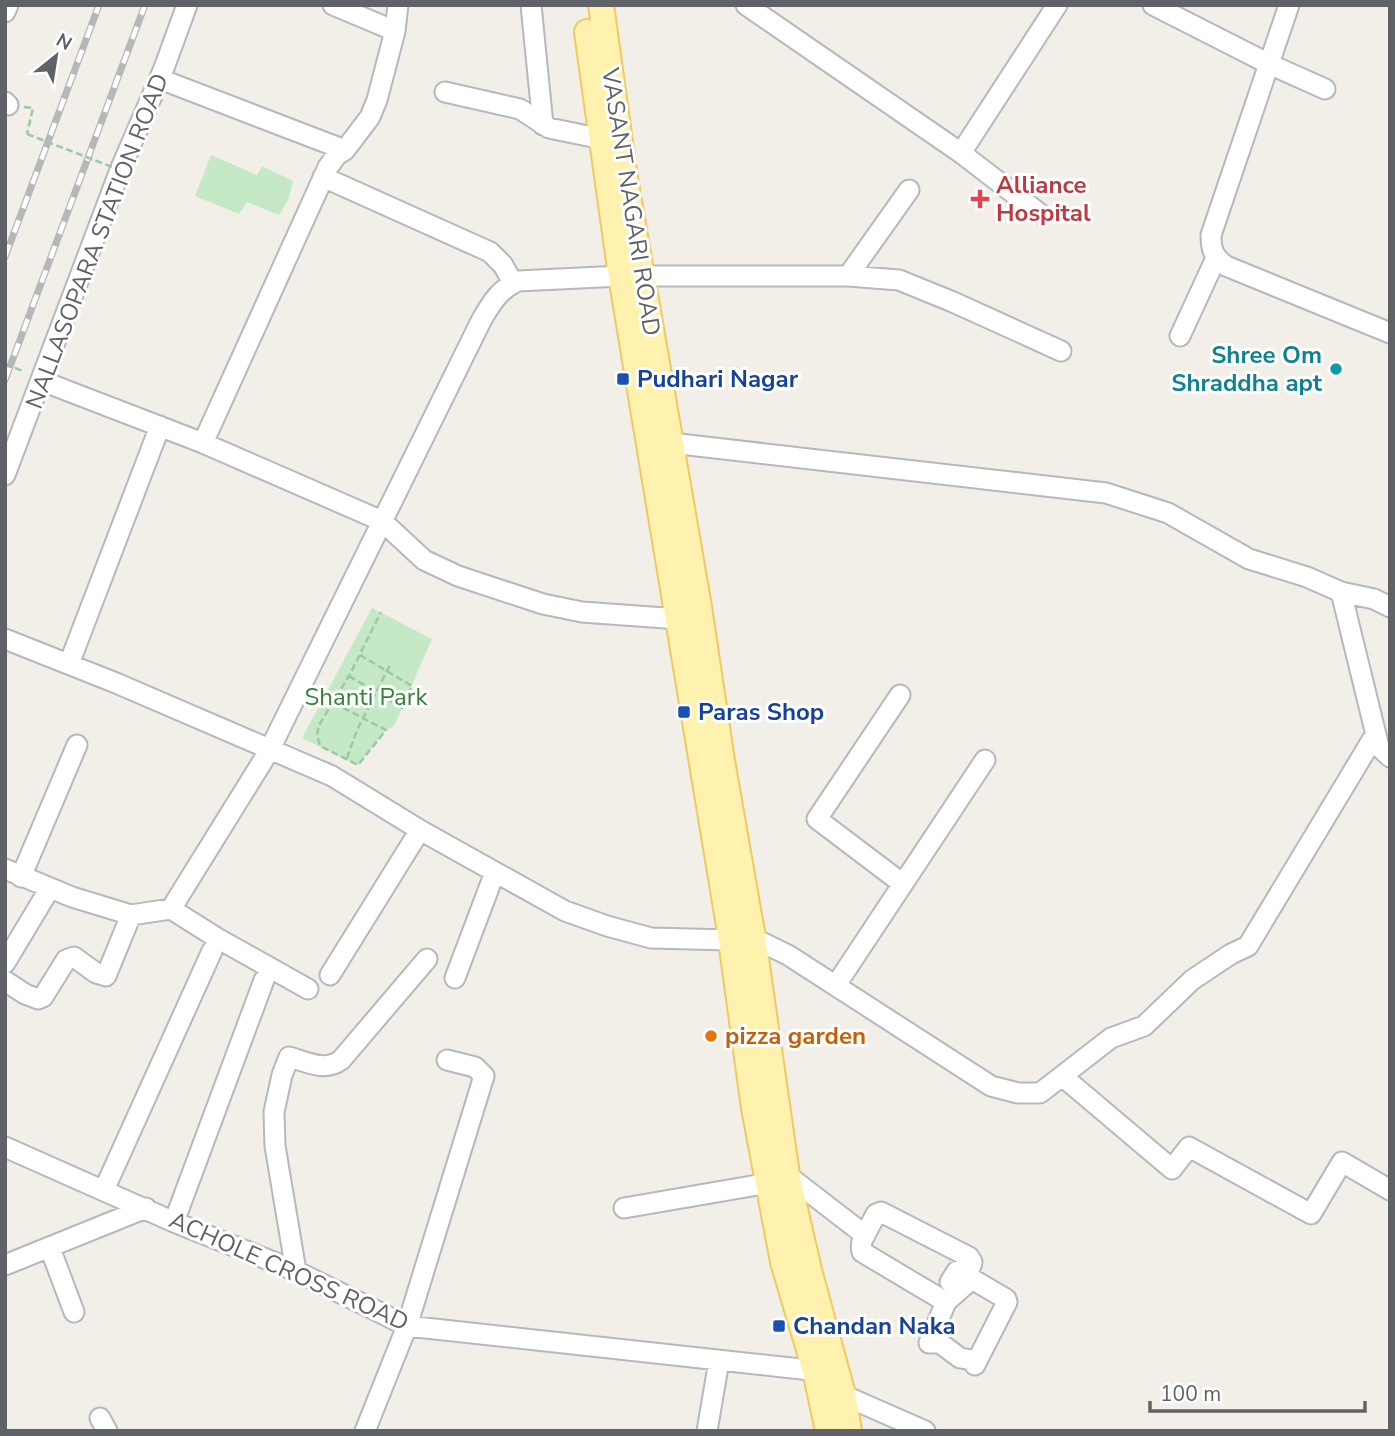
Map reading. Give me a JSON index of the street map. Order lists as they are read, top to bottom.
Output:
{
  "streets": {
    "main road": ["VASANT NAGARI ROAD"],
    "street": ["NALLASOPARA STATION ROAD", "ACHOLE CROSS ROAD"]
  },
  "crossings": [
    ["VASANT NAGARI ROAD", "ACHOLE CROSS ROAD"]
  ],
  "parks": ["Shanti Park"],
  "places": {
    "health": ["Alliance Hospital"],
    "other": ["Shree Om Shraddha apt", "pizza garden"],
    "transit": ["Pudhari Nagar", "Paras Shop", "Chandan Naka"]
  },
  "scale_bar": "100 m",
  "north": "top right"
}
